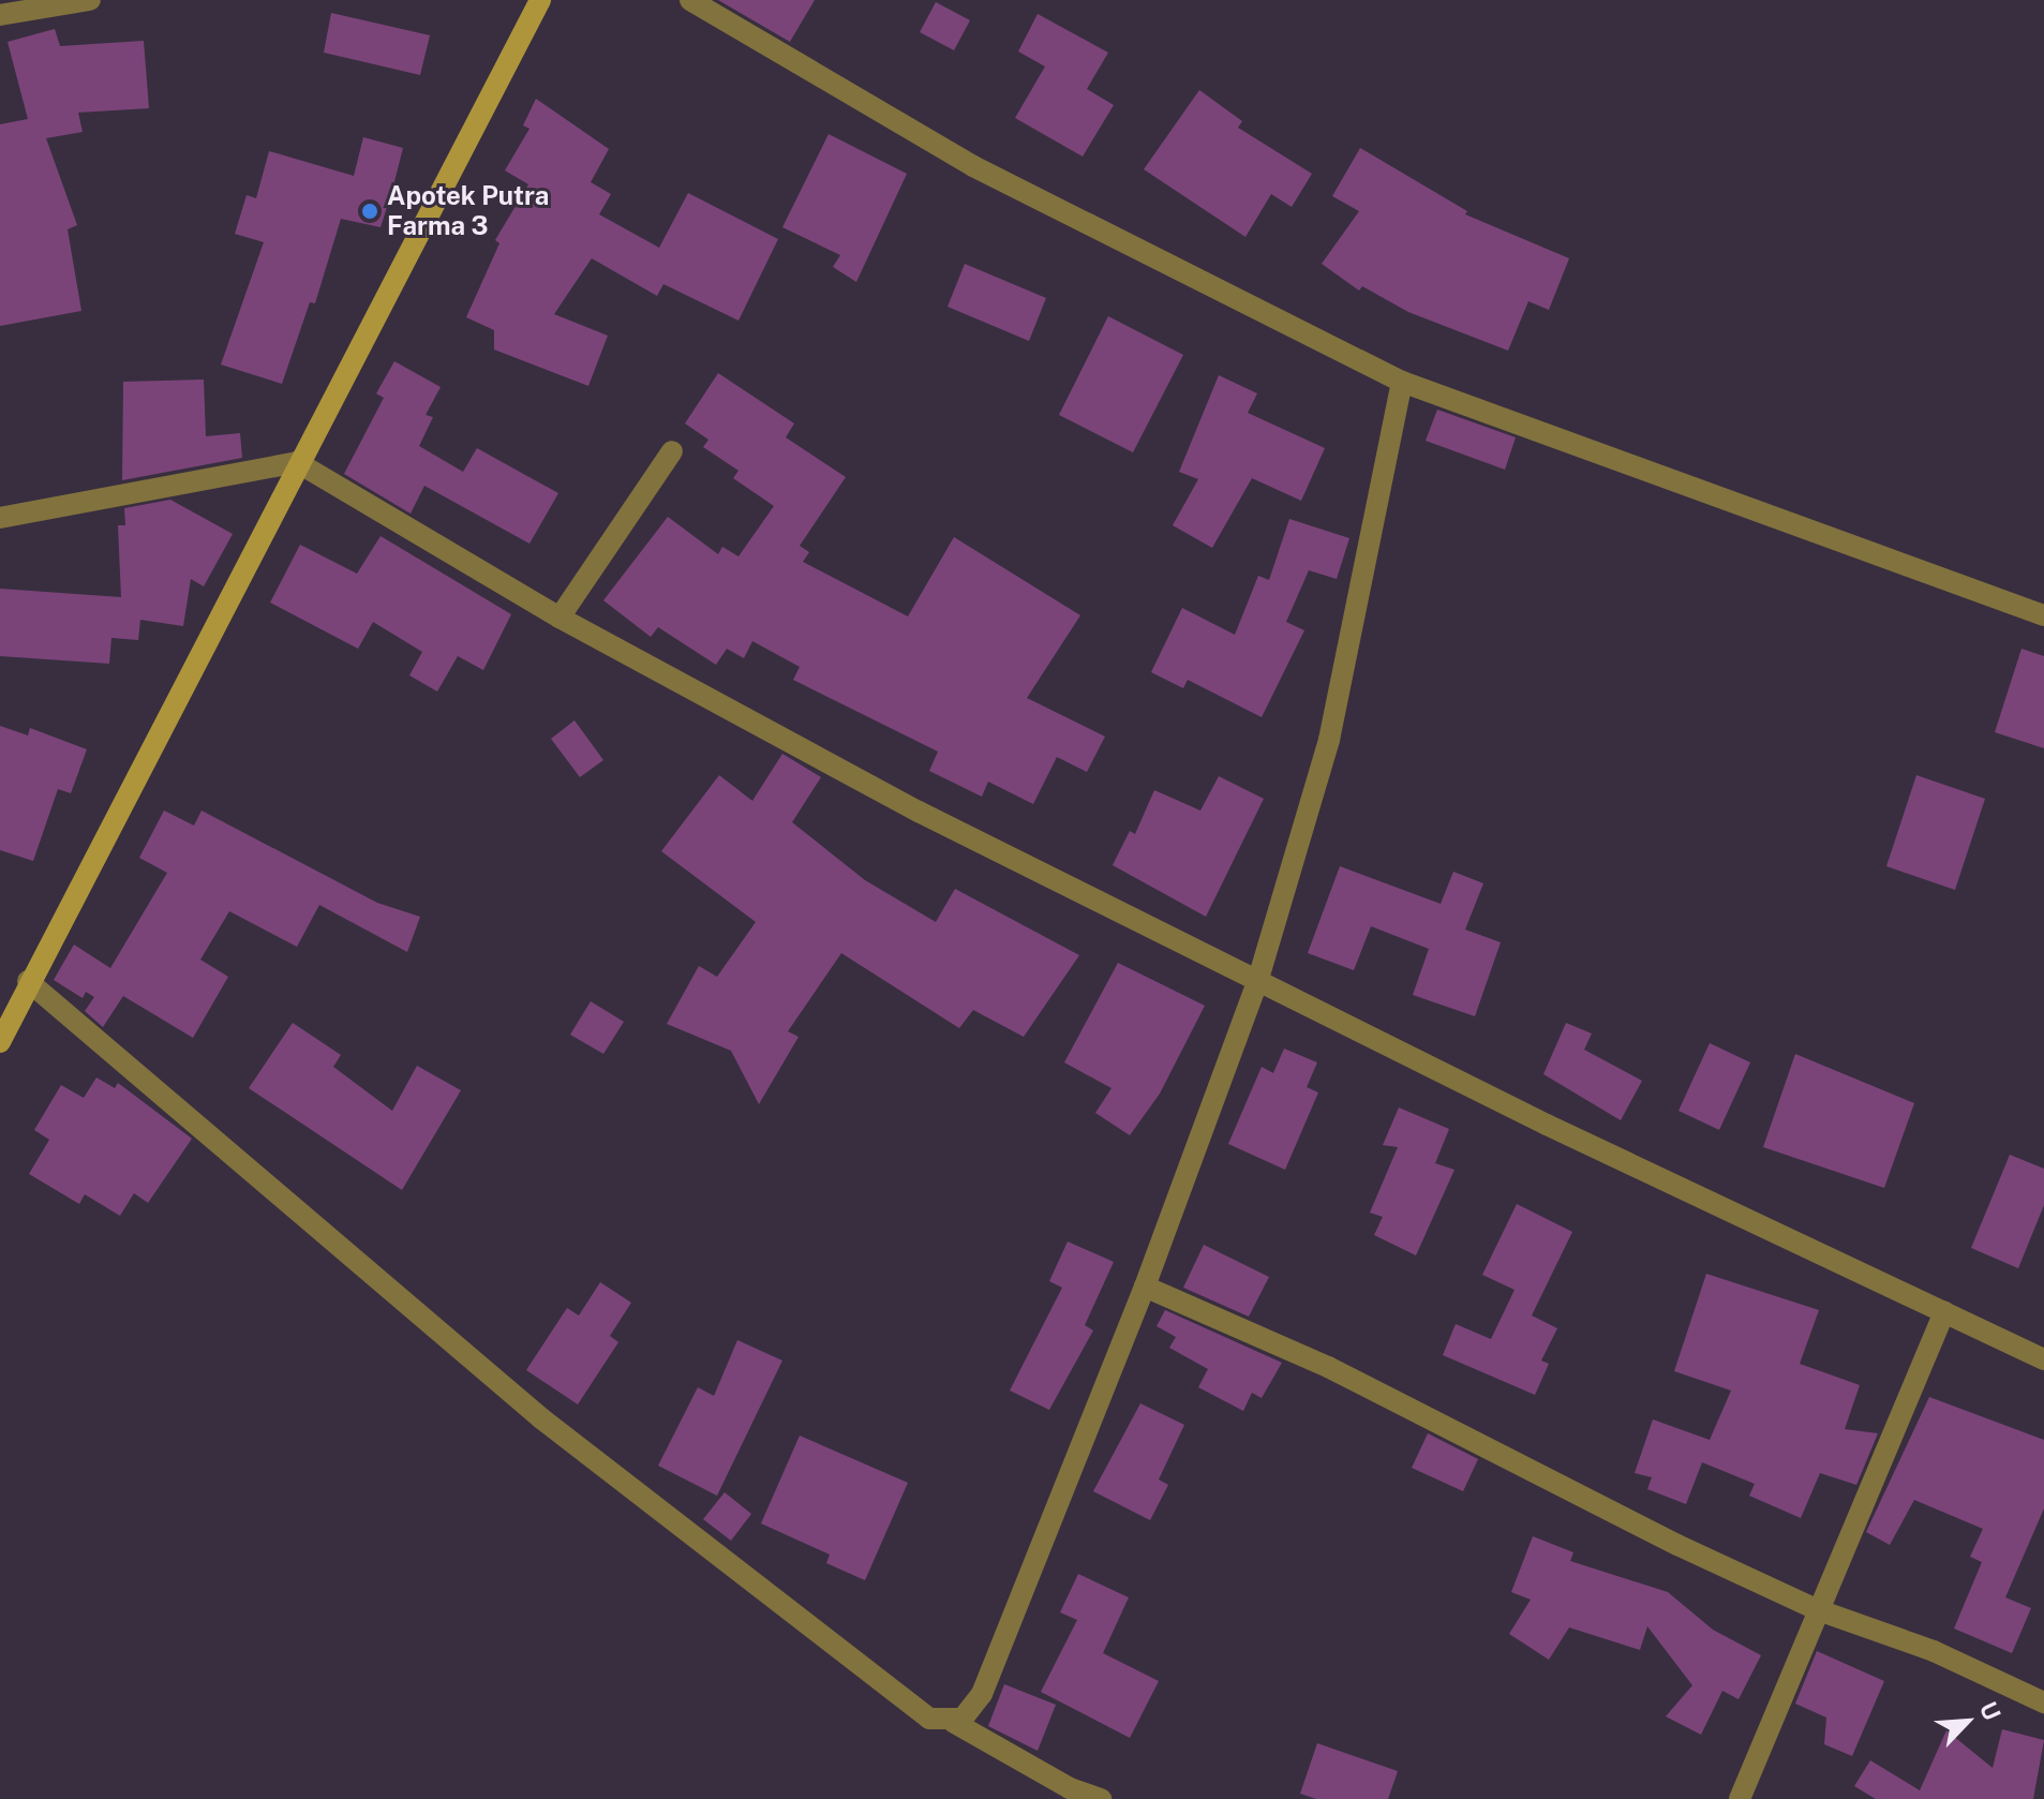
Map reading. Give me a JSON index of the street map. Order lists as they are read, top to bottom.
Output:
{
  "places": ["Apotek Putra Farma 3"],
  "north": "top right"
}
